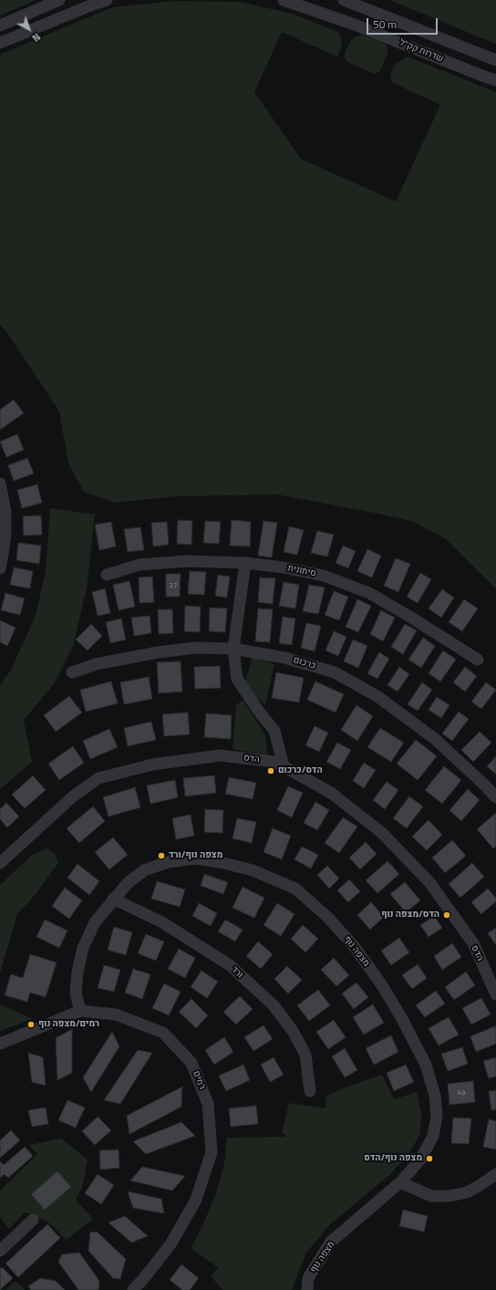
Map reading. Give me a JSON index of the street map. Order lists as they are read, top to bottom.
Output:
{
  "streets": {
    "street": [
      "שדרות קק\"ל",
      "סיתונית",
      "כרכום",
      "הדס",
      "מצפה נוף",
      "ורד",
      "רמים"
    ]
  },
  "crossings": [
    ["מצפה נוף", "ורד"],
    ["מצפה נוף", "רמים"]
  ],
  "places": [
    "הדס/כרכום",
    "מצפה נוף/ורד",
    "הדס/מצפה נוף",
    "רמים/מצפה נוף",
    "מצפה נוף/הדס"
  ],
  "house_numbers": ["27", "49"],
  "scale_bar": "50 m",
  "north": "bottom right"
}
